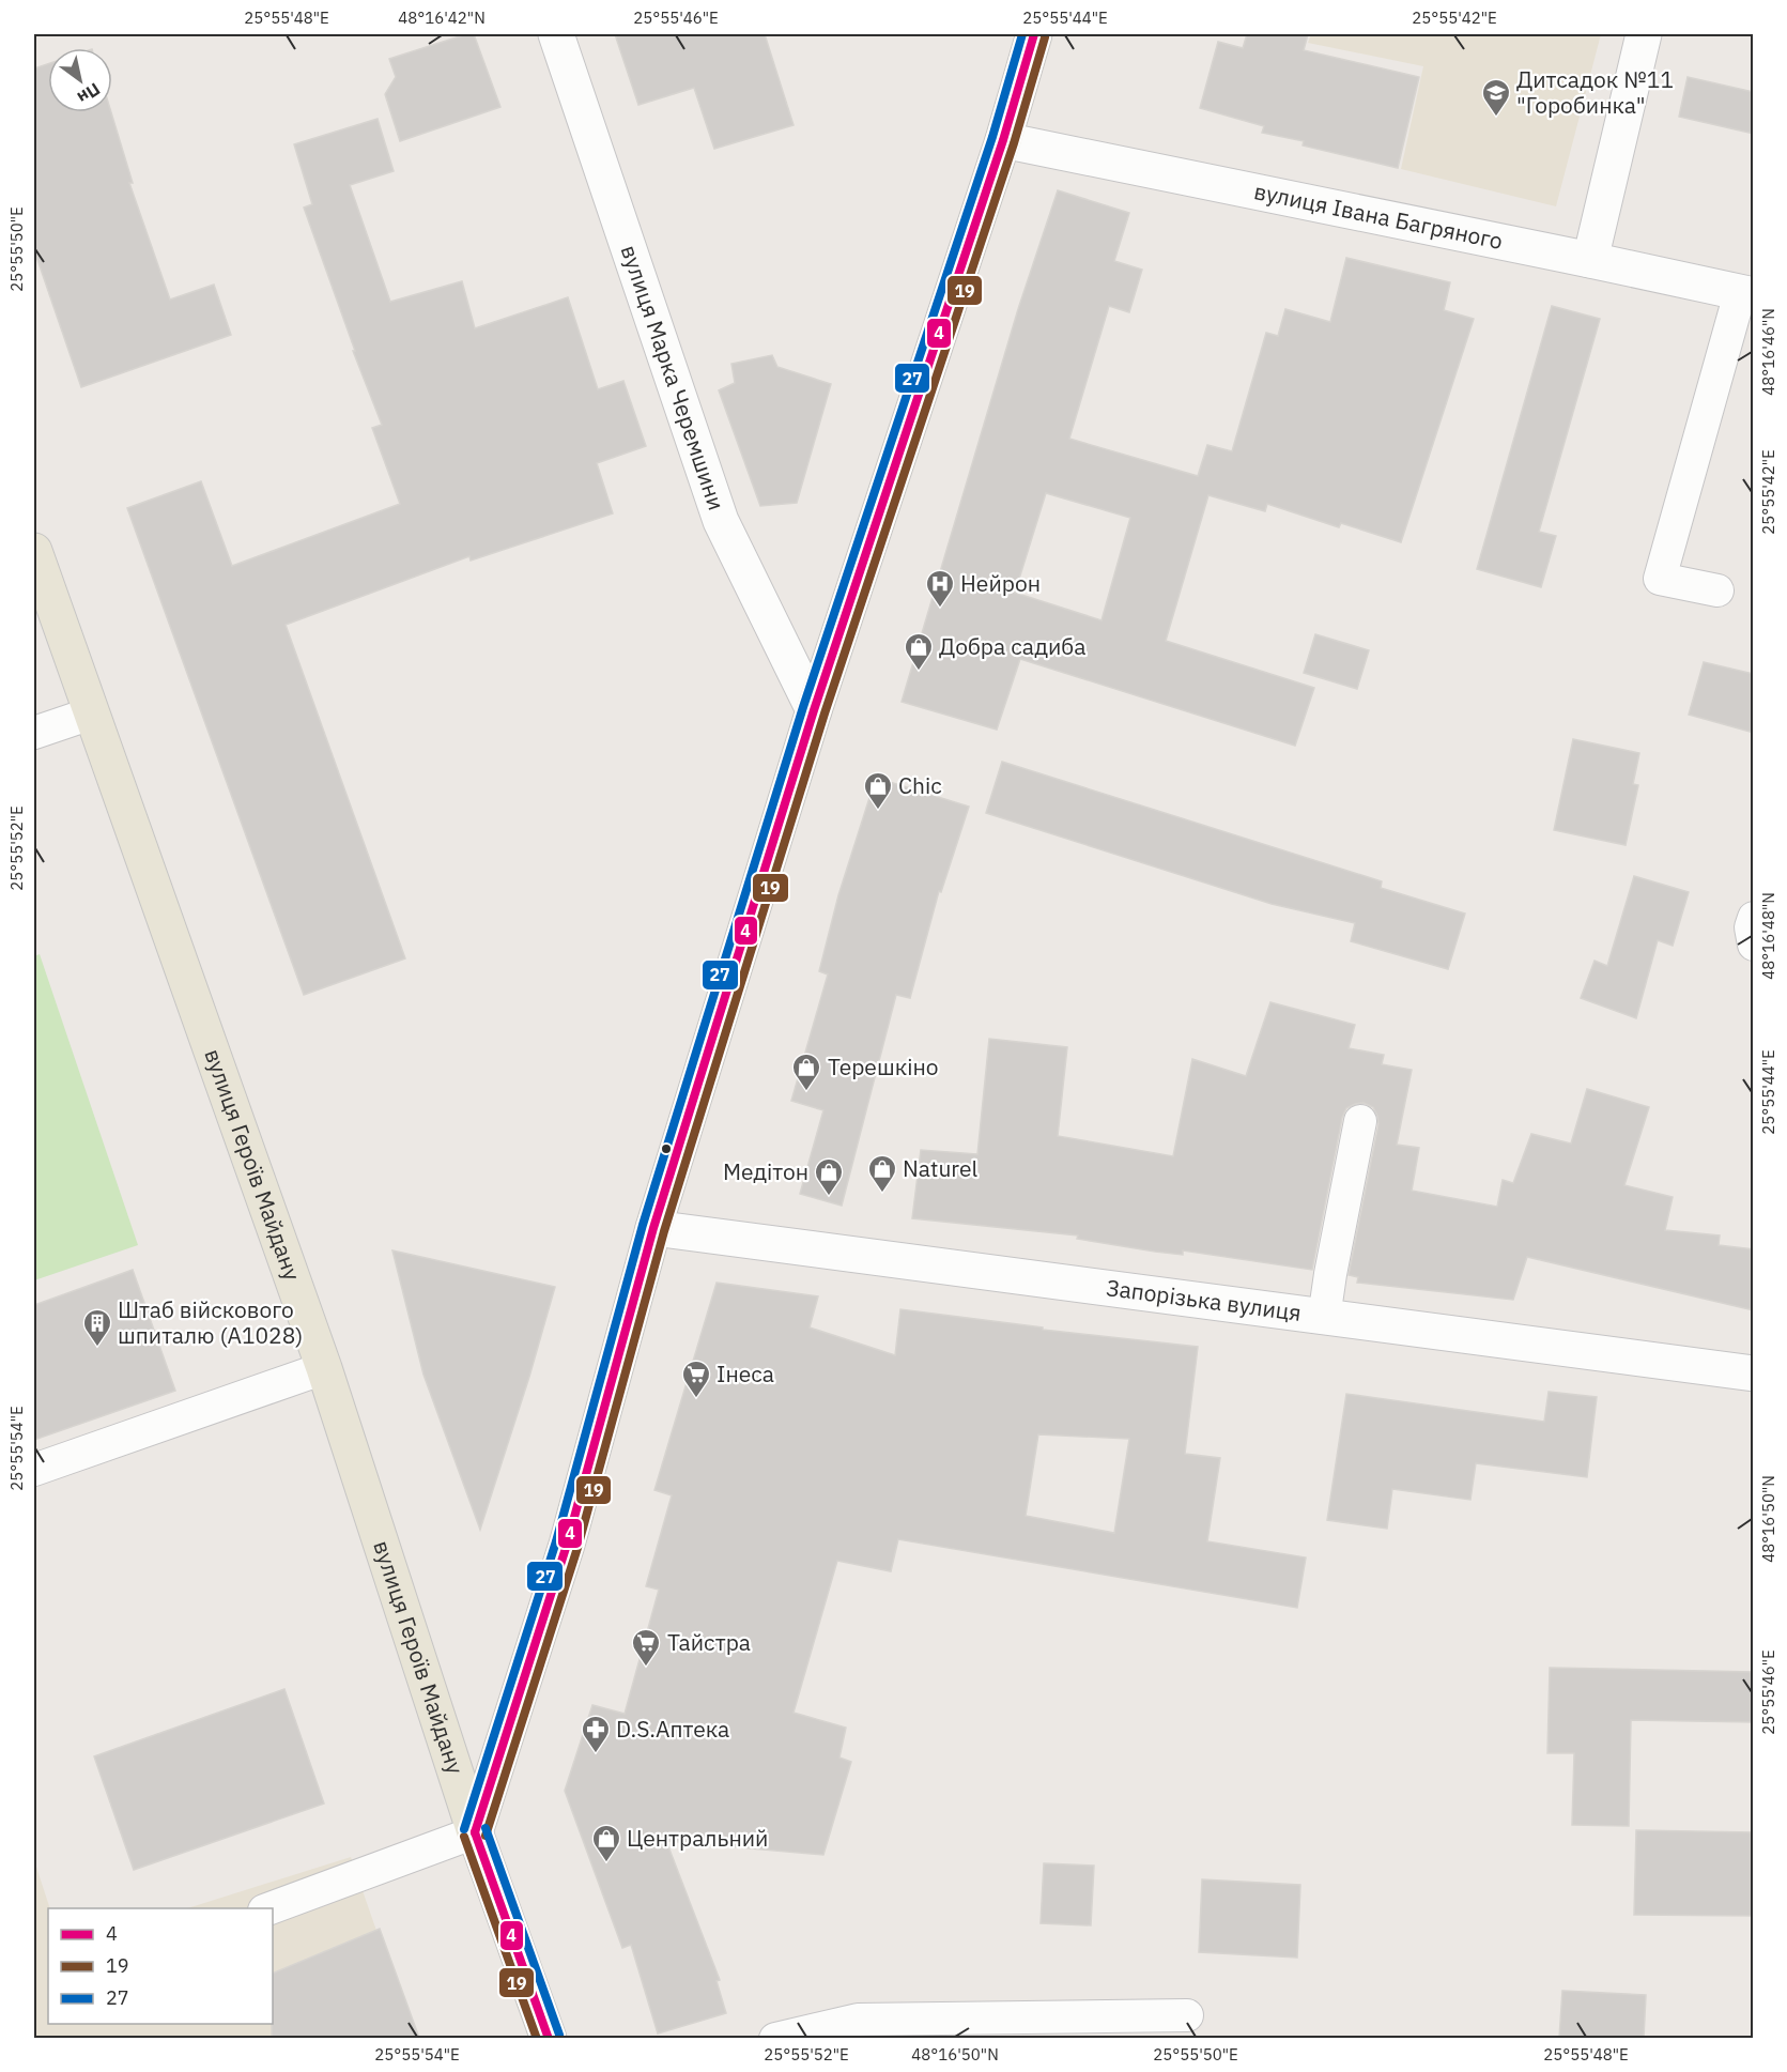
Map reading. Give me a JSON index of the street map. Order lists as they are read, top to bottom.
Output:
{
  "streets": {
    "main road": ["вулиця Героїв Майдану"],
    "street": ["вулиця Івана Багряного", "вулиця Марка Черемшини", "Запорізька вулиця"]
  },
  "places": {
    "school or university": ["Дитсадок №11 \"Горобинка\""],
    "hospital": ["Нейрон"],
    "shop": [
      "Добра садиба",
      "Chic",
      "Терешкіно",
      "Naturel",
      "Медітон",
      "Центральний"
    ],
    "building": ["Штаб війскового шпиталю (А1028)"],
    "supermarket": ["Інеса", "Тайстра"],
    "pharmacy": ["D.S.Аптека"]
  },
  "lines": ["transit line 4", "transit line 27", "transit line 19"],
  "legend": ["4", "19", "27"],
  "north": "bottom right",
  "coordinates": [
    "25°55'48\"E",
    "48°16'42\"N",
    "25°55'46\"E",
    "25°55'44\"E",
    "25°55'42\"E",
    "25°55'50\"E",
    "48°16'46\"N",
    "25°55'52\"E",
    "48°16'48\"N",
    "25°55'54\"E",
    "48°16'50\"N"
  ]
}
